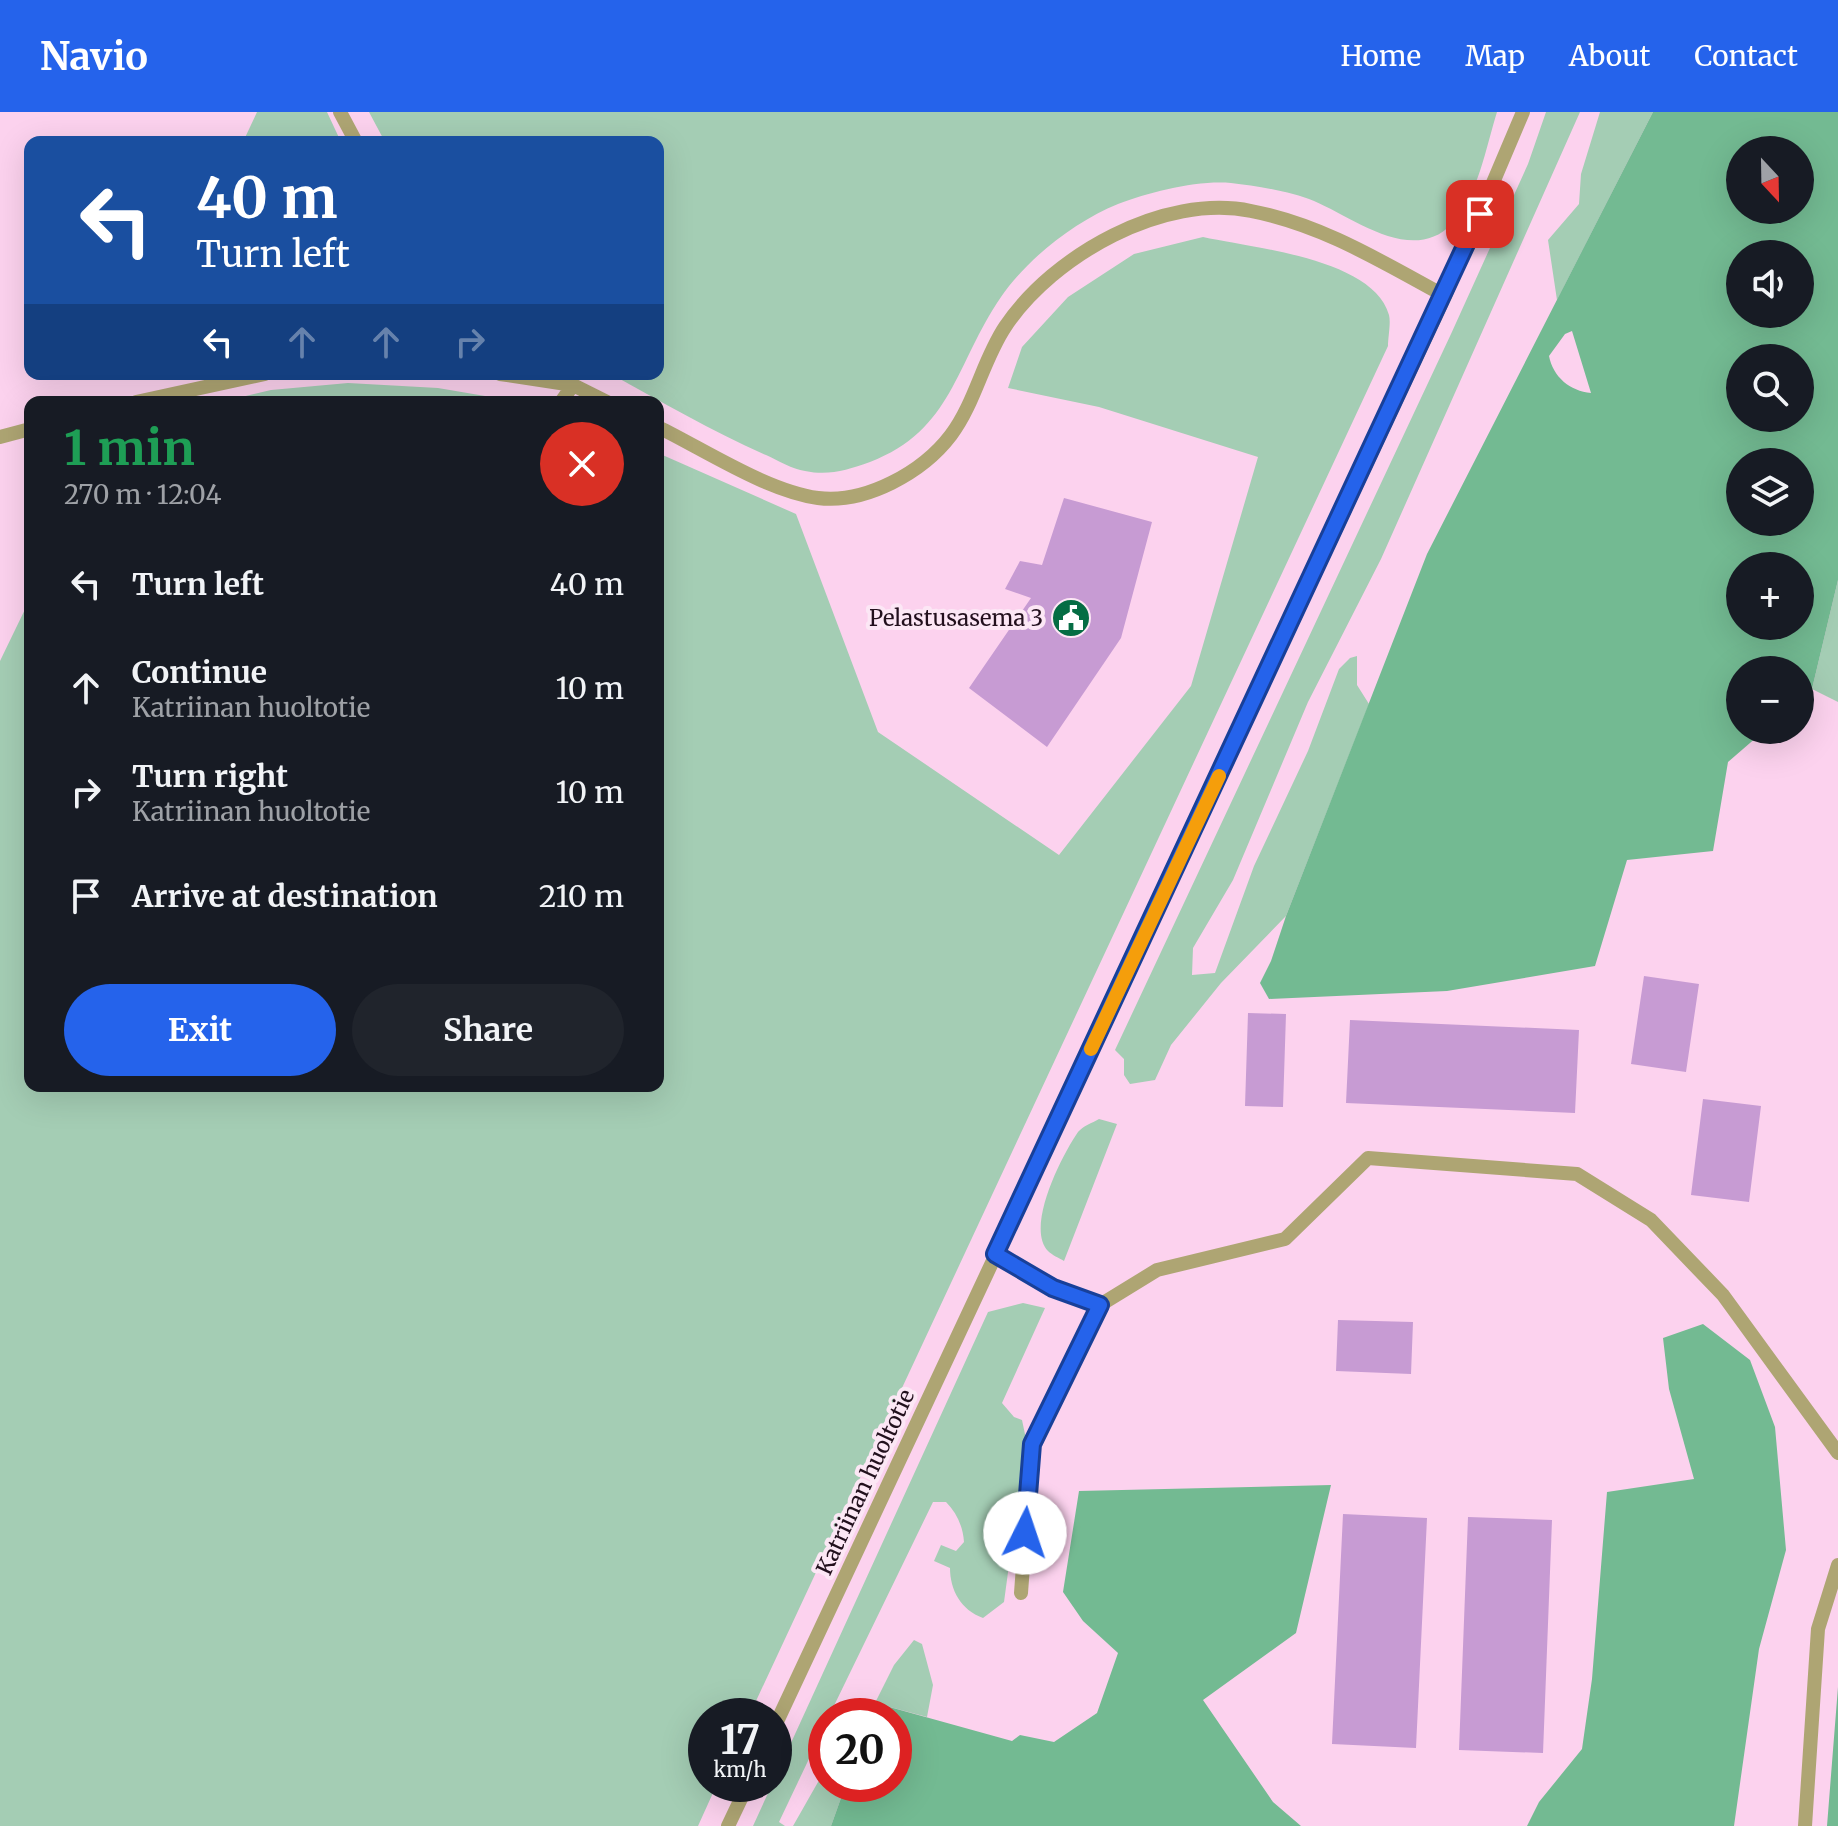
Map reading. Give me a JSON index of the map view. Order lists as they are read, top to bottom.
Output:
{
  "streets": {
    "lane": ["Katriinan huoltotie"]
  },
  "places": {
    "public building": ["Pelastusasema 3"]
  },
  "north": "bottom",
  "page": {
    "header": "Navio",
    "nav": [
      "Home",
      "Map",
      "About",
      "Contact"
    ],
    "map_buttons": ["+", "−"],
    "turn": ["40 m", "Turn left"],
    "heading": ["1 min", "270 m · 12:04"],
    "list": [
      {
        "name": "Turn left",
        "value": "40 m"
      },
      {
        "name": "Continue",
        "note": "Katriinan huoltotie",
        "value": "10 m"
      },
      {
        "name": "Turn right",
        "note": "Katriinan huoltotie",
        "value": "10 m"
      },
      {
        "name": "Arrive at destination",
        "value": "210 m"
      }
    ],
    "buttons": ["Exit", "Share"],
    "speed": "17 km/h",
    "limit": "20"
  }
}
